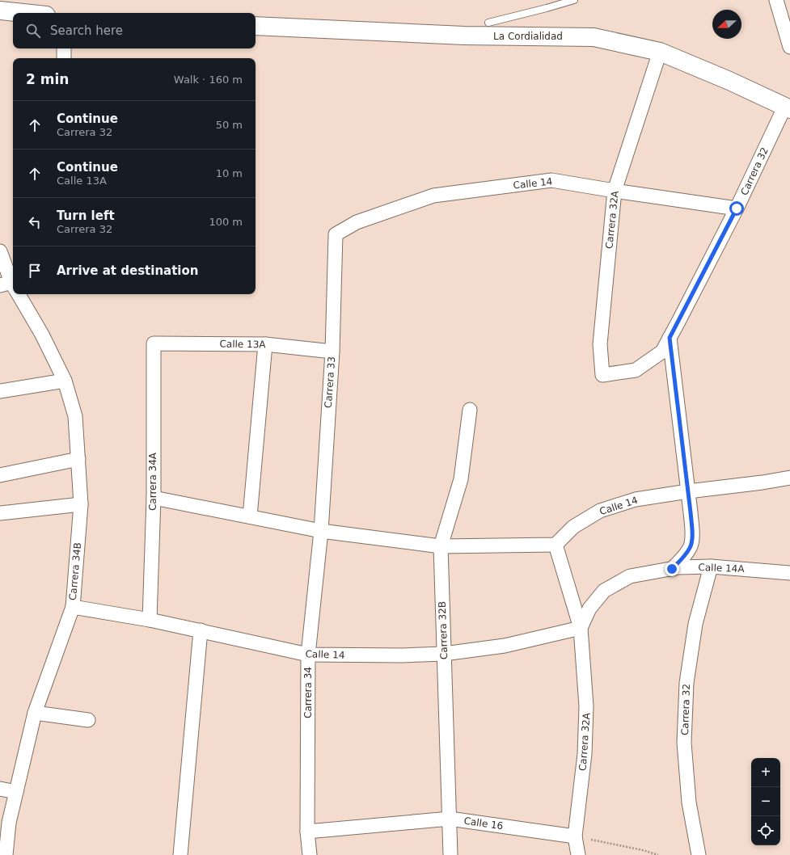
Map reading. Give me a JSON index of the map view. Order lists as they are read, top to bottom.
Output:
{
  "streets": {
    "main road": ["La Cordialidad"],
    "street": [
      "Carrera 32",
      "Calle 14",
      "Carrera 32A",
      "Calle 13A",
      "Carrera 33",
      "Carrera 34A",
      "Calle 14A",
      "Carrera 34B",
      "Carrera 32B",
      "Carrera 34",
      "Calle 16"
    ]
  },
  "crossings": [
    ["La Cordialidad", "Carrera 32"],
    ["La Cordialidad", "Carrera 32A"],
    ["Carrera 32", "Calle 14"],
    ["Carrera 32", "Carrera 32A"],
    ["Carrera 32", "Calle 14A"],
    ["Calle 14", "Carrera 32A"],
    ["Calle 14", "Carrera 33"],
    ["Calle 14", "Carrera 34A"],
    ["Calle 14", "Calle 14A"],
    ["Calle 14", "Carrera 34B"],
    ["Calle 14", "Carrera 32B"],
    ["Calle 14", "Carrera 34"],
    ["Carrera 32A", "Calle 14A"],
    ["Carrera 32A", "Calle 16"],
    ["Calle 13A", "Carrera 33"],
    ["Calle 13A", "Carrera 34A"],
    ["Carrera 33", "Carrera 34"],
    ["Carrera 32B", "Calle 16"],
    ["Carrera 34", "Calle 16"]
  ],
  "north": "left",
  "page": {
    "search": "Search here",
    "heading": ["2 min", "Walk · 160 m"],
    "list": [
      ["Continue", "Carrera 32", "50 m"],
      ["Continue", "Calle 13A", "10 m"],
      ["Turn left", "Carrera 32", "100 m"],
      "Arrive at destination"
    ],
    "map_buttons": ["+", "−"]
  }
}
